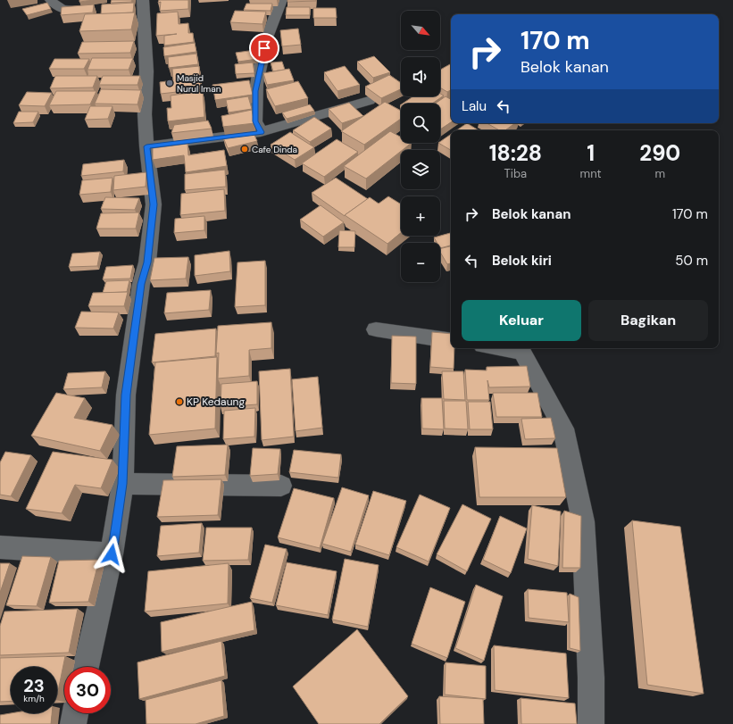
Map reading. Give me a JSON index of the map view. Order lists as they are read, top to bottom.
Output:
{
  "places": ["Masjid Nurul Iman", "Cafe Dinda", "KP Kedaung"],
  "north": "bottom right",
  "page": {
    "map_buttons": ["+", "−"],
    "turn": ["170 m", "Belok kanan"],
    "then": "Lalu",
    "eta": [
      "18:28",
      "Tiba",
      "1",
      "mnt",
      "290",
      "m"
    ],
    "list": [
      {
        "name": "Belok kanan",
        "value": "170 m"
      },
      {
        "name": "Belok kiri",
        "value": "50 m"
      }
    ],
    "buttons": ["Keluar", "Bagikan"],
    "speed": "23 km/h",
    "limit": "30"
  }
}
